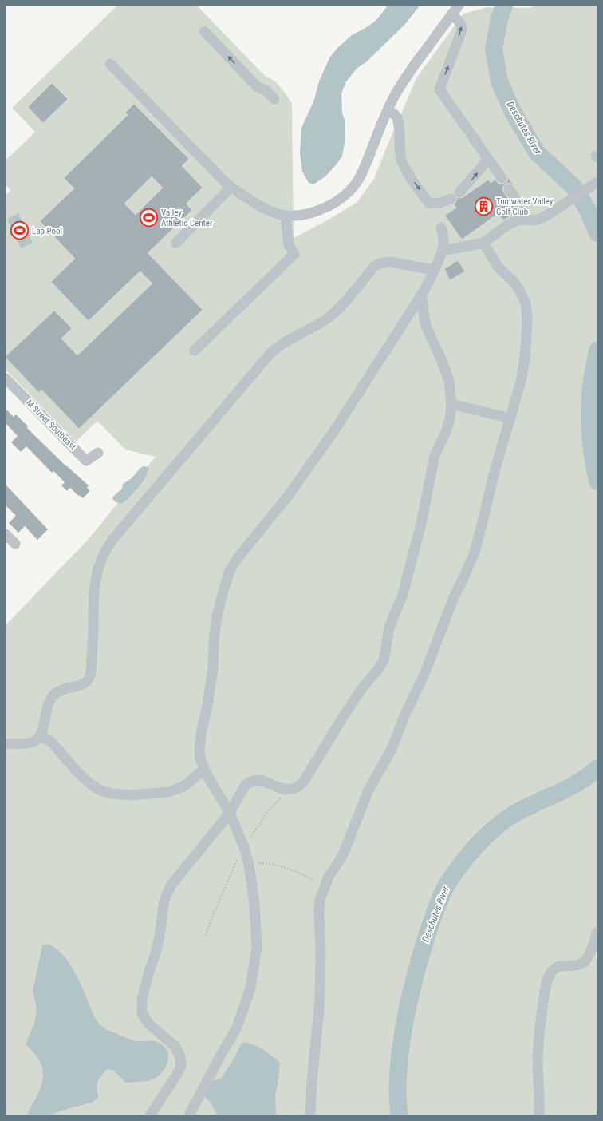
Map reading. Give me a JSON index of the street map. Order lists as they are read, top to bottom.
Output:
{
  "streets": {
    "street": ["M Street Southeast"]
  },
  "water": ["Deschutes River"],
  "places": {
    "building": ["Tumwater Valley Golf Club"],
    "sports": ["Valley Athletic Center", "Lap Pool"]
  }
}
